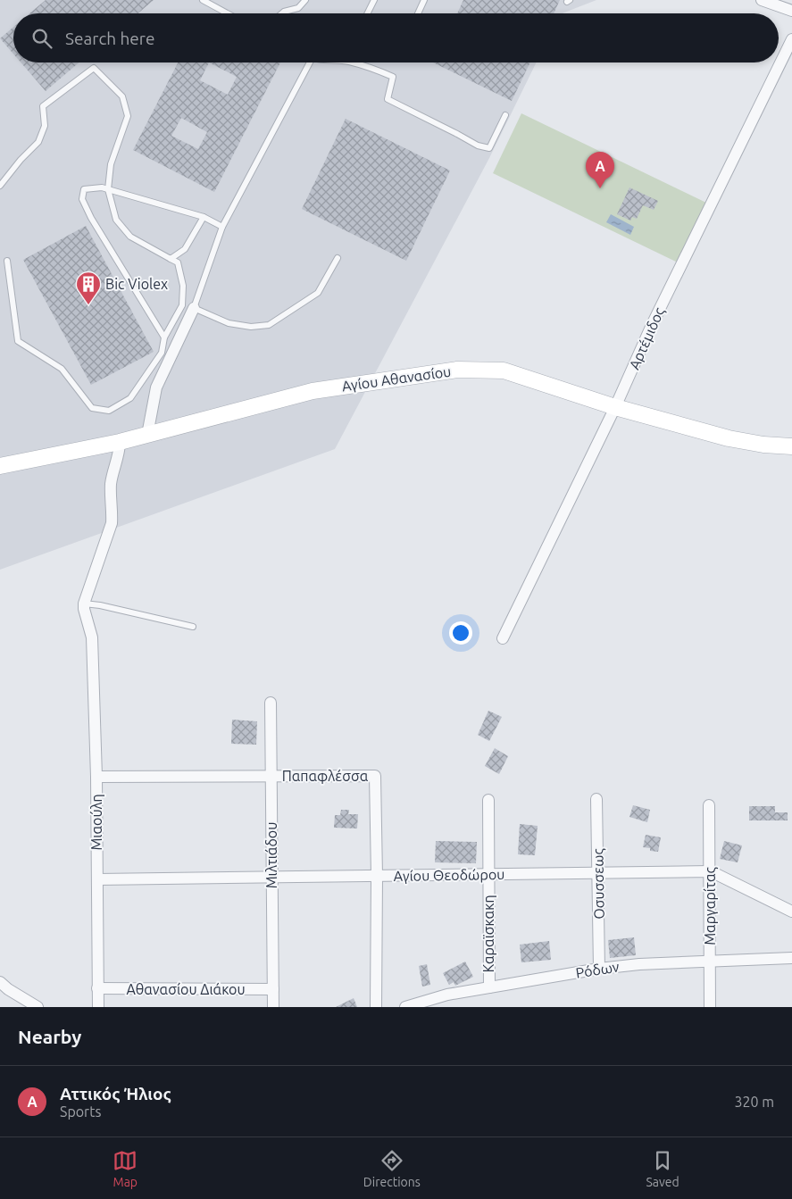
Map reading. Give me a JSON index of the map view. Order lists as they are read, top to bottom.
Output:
{
  "streets": {
    "street": [
      "Αρτέμιδος",
      "Αγίου Αθανασίου",
      "Παπαφλέσσα",
      "Μιαούλη",
      "Μιλτιάδου",
      "Αγίου Θεοδώρου",
      "Οσυσσεως",
      "Μαργαρίτας",
      "Καραϊσκακη",
      "Ρόδων",
      "Αθανασίου Διάκου"
    ]
  },
  "crossings": [
    ["Αρτέμιδος", "Αγίου Αθανασίου"],
    ["Παπαφλέσσα", "Μιαούλη"],
    ["Παπαφλέσσα", "Μιλτιάδου"],
    ["Παπαφλέσσα", "Αγίου Θεοδώρου"],
    ["Μιαούλη", "Αγίου Θεοδώρου"],
    ["Μιαούλη", "Αθανασίου Διάκου"],
    ["Μιλτιάδου", "Αγίου Θεοδώρου"],
    ["Μιλτιάδου", "Αθανασίου Διάκου"],
    ["Αγίου Θεοδώρου", "Οσυσσεως"],
    ["Αγίου Θεοδώρου", "Μαργαρίτας"],
    ["Αγίου Θεοδώρου", "Καραϊσκακη"],
    ["Οσυσσεως", "Ρόδων"],
    ["Μαργαρίτας", "Ρόδων"],
    ["Καραϊσκακη", "Ρόδων"]
  ],
  "places": {
    "building": ["Bic Violex"]
  },
  "page": {
    "search": "Search here",
    "pins": "A",
    "heading": "Nearby",
    "list": [
      {
        "mark": "A",
        "name": "Αττικός Ήλιος",
        "note": "Sports",
        "value": "320 m"
      }
    ],
    "nav": ["Map", "Directions", "Saved"]
  }
}
